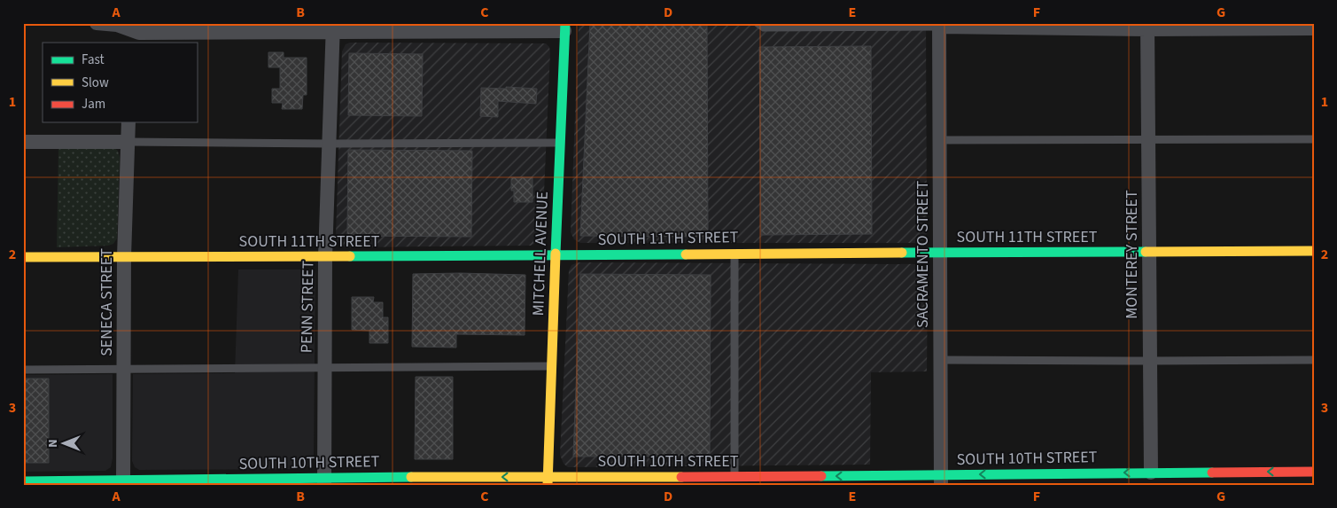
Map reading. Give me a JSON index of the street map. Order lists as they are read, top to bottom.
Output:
{
  "streets": {
    "main road": ["SOUTH 11TH STREET", "MITCHELL AVENUE", "SOUTH 10TH STREET"],
    "street": [
      "SACRAMENTO STREET",
      "MONTEREY STREET",
      "SENECA STREET",
      "PENN STREET"
    ]
  },
  "crossings": [
    ["SOUTH 11TH STREET", "MITCHELL AVENUE"],
    ["SOUTH 11TH STREET", "SACRAMENTO STREET"],
    ["SOUTH 11TH STREET", "MONTEREY STREET"],
    ["SOUTH 11TH STREET", "SENECA STREET"],
    ["SOUTH 11TH STREET", "PENN STREET"],
    ["MITCHELL AVENUE", "SOUTH 10TH STREET"],
    ["SACRAMENTO STREET", "SOUTH 10TH STREET"],
    ["MONTEREY STREET", "SOUTH 10TH STREET"],
    ["SENECA STREET", "SOUTH 10TH STREET"],
    ["PENN STREET", "SOUTH 10TH STREET"]
  ],
  "one_way": ["SOUTH 10TH STREET"],
  "legend": ["Fast", "Slow", "Jam"],
  "north": "left",
  "grid": {
    "columns": [
      "A",
      "B",
      "C",
      "D",
      "E",
      "F",
      "G"
    ],
    "rows": ["1", "2", "3"]
  }
}
